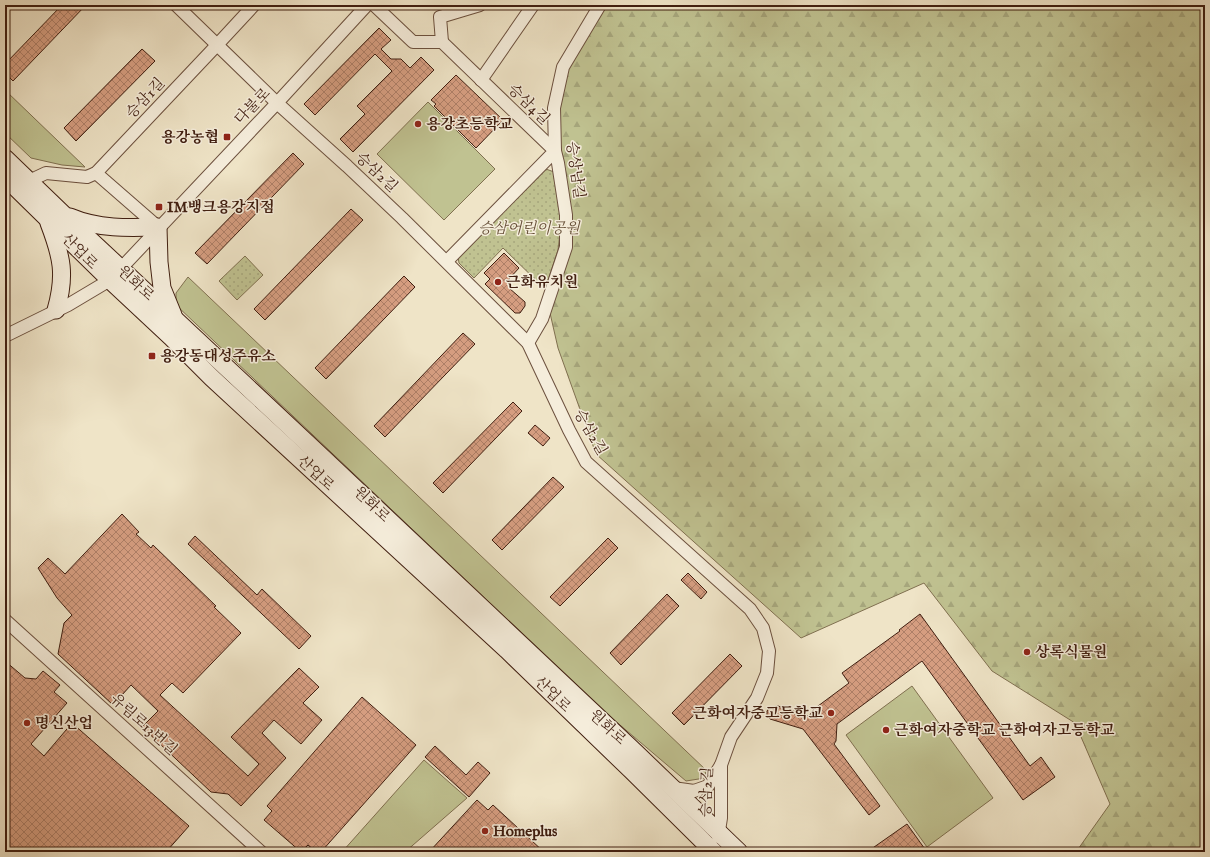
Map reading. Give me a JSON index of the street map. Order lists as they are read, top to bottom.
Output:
{
  "streets": {
    "street": [
      "승삼1길",
      "승삼4길",
      "다불로",
      "승상남길",
      "승삼2길",
      "산업로",
      "원화로",
      "유림로13번길"
    ]
  },
  "crossings": [
    ["승삼4길", "승상남길"],
    ["다불로", "승삼2길"],
    ["다불로", "산업로"],
    ["다불로", "원화로"],
    ["승상남길", "승삼2길"],
    ["승삼2길", "산업로"],
    ["승삼2길", "원화로"],
    ["산업로", "원화로"]
  ],
  "parks": ["승삼어린이공원"],
  "places": {
    "other": [
      "용강초등학교",
      "근화유치원",
      "상록식물원",
      "근화여자중고등학교",
      "명신산업",
      "근화여자중학교 근화여자고등학교",
      "Homeplus"
    ],
    "transit": ["용강농협", "IM뱅크용강지점", "용강동대성주유소"]
  }
}
